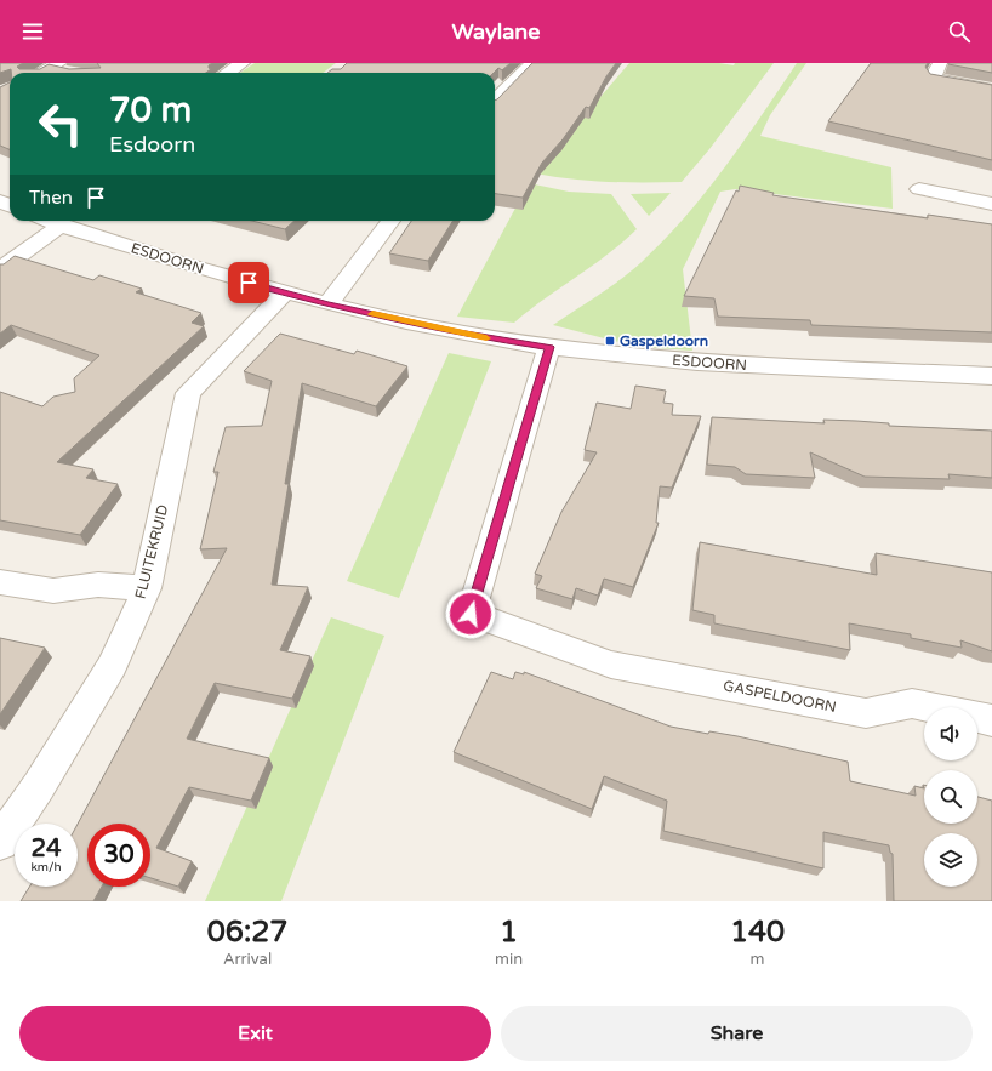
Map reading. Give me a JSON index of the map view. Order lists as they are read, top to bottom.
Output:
{
  "streets": {
    "street": ["ESDOORN", "FLUITEKRUID", "GASPELDOORN"]
  },
  "crossings": [
    ["ESDOORN", "FLUITEKRUID"],
    ["ESDOORN", "GASPELDOORN"]
  ],
  "places": {
    "transit": ["Gaspeldoorn"]
  },
  "page": {
    "header": "Waylane",
    "turn": ["70 m", "Esdoorn"],
    "then": "Then",
    "speed": "24 km/h",
    "limit": "30",
    "eta": [
      "06:27",
      "Arrival",
      "1",
      "min",
      "140",
      "m"
    ],
    "buttons": ["Exit", "Share"]
  }
}
